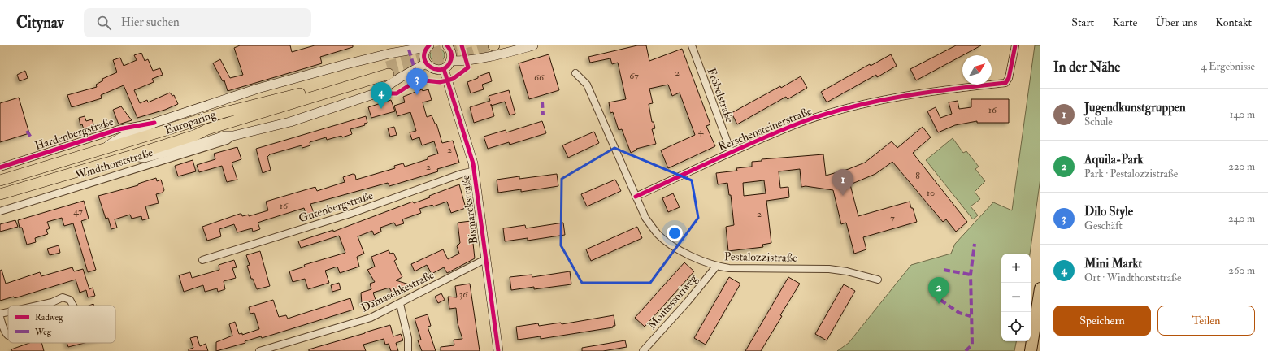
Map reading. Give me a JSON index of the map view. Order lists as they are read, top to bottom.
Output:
{
  "streets": {
    "highway": ["Europaring"],
    "main road": ["Hardenbergstraße", "Windthorststraße", "Bismarckstraße"],
    "street": [
      "Fröbelstraße",
      "Kerschensteinerstraße",
      "Gutenbergstraße",
      "Pestalozzistraße",
      "Damaschkestraße",
      "Montessoriweg"
    ]
  },
  "crossings": [
    ["Fröbelstraße", "Kerschensteinerstraße"],
    ["Europaring", "Hardenbergstraße"],
    ["Europaring", "Windthorststraße"],
    ["Kerschensteinerstraße", "Pestalozzistraße"],
    ["Gutenbergstraße", "Bismarckstraße"],
    ["Bismarckstraße", "Damaschkestraße"],
    ["Pestalozzistraße", "Montessoriweg"]
  ],
  "house_numbers": [
    "2",
    "67",
    "66",
    "16",
    "4",
    "2",
    "2",
    "8",
    "10",
    "16",
    "47",
    "2",
    "7",
    "36"
  ],
  "legend": ["Radweg", "Weg"],
  "north": "top right",
  "page": {
    "header": "Citynav",
    "search": "Hier suchen",
    "nav": [
      "Start",
      "Karte",
      "Über uns",
      "Kontakt"
    ],
    "heading": ["In der Nähe", "4 Ergebnisse"],
    "pins": [
      "3",
      "4",
      "1",
      "2"
    ],
    "list": [
      {
        "mark": "1",
        "name": "Jugendkunstgruppen",
        "note": "Schule",
        "value": "140 m"
      },
      {
        "mark": "2",
        "name": "Aquila-Park",
        "note": "Park · Pestalozzistraße",
        "value": "220 m"
      },
      {
        "mark": "3",
        "name": "Dilo Style",
        "note": "Geschäft",
        "value": "240 m"
      },
      {
        "mark": "4",
        "name": "Mini Markt",
        "note": "Ort · Windthorststraße",
        "value": "260 m"
      }
    ],
    "map_buttons": ["+", "−"],
    "buttons": ["Speichern", "Teilen"]
  }
}
